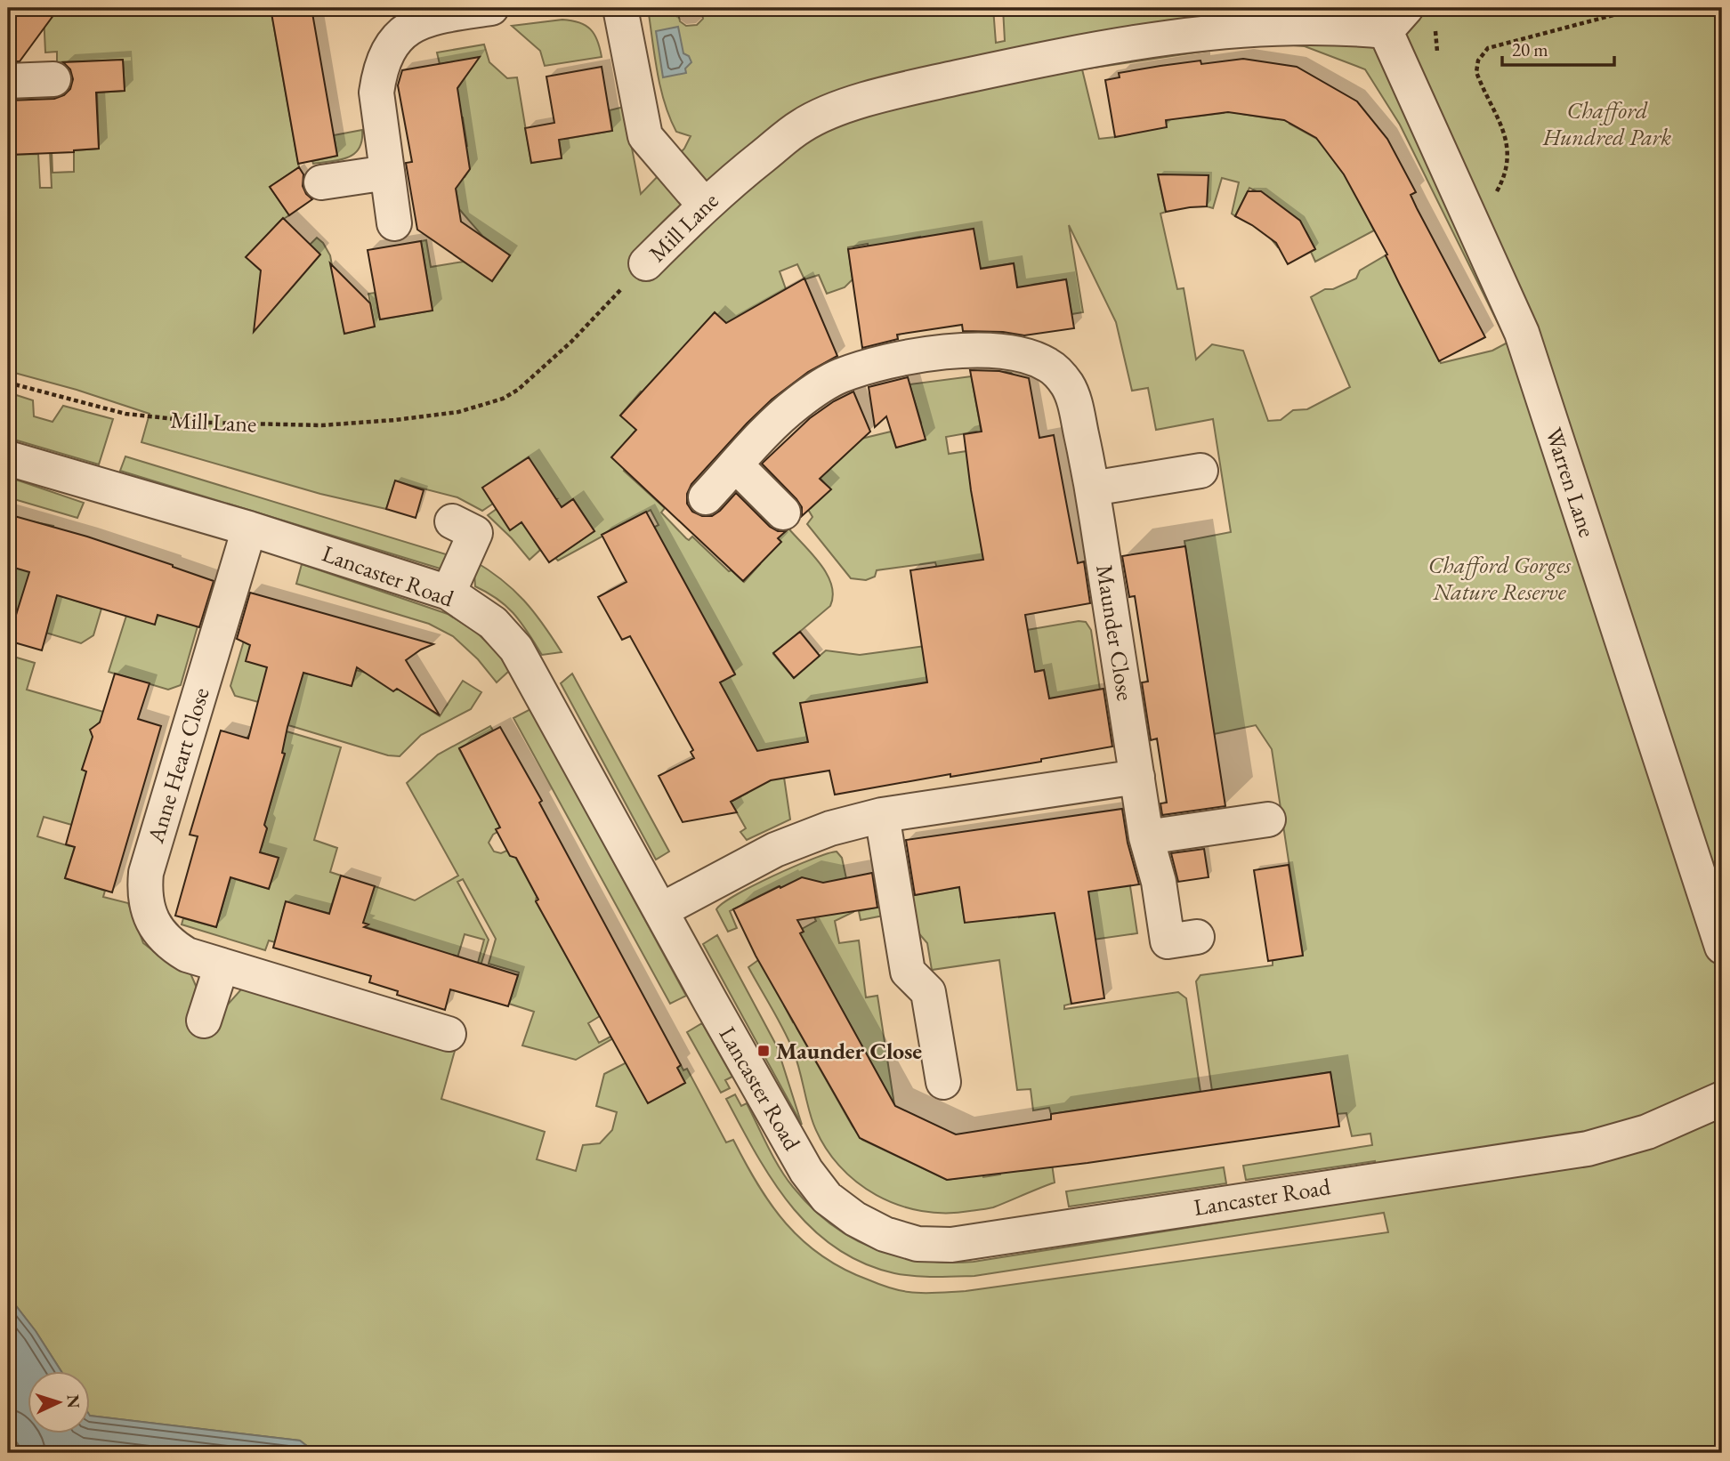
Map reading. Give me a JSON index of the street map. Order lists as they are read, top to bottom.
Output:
{
  "streets": {
    "street": [
      "Mill Lane",
      "Warren Lane",
      "Lancaster Road",
      "Maunder Close",
      "Anne Heart Close"
    ]
  },
  "crossings": [
    ["Mill Lane", "Warren Lane"],
    ["Lancaster Road", "Anne Heart Close"]
  ],
  "parks": ["Chafford Hundred Park", "Chafford Gorges Nature Reserve"],
  "places": {
    "transit": ["Maunder Close"]
  },
  "scale_bar": "20 m",
  "north": "right"
}
